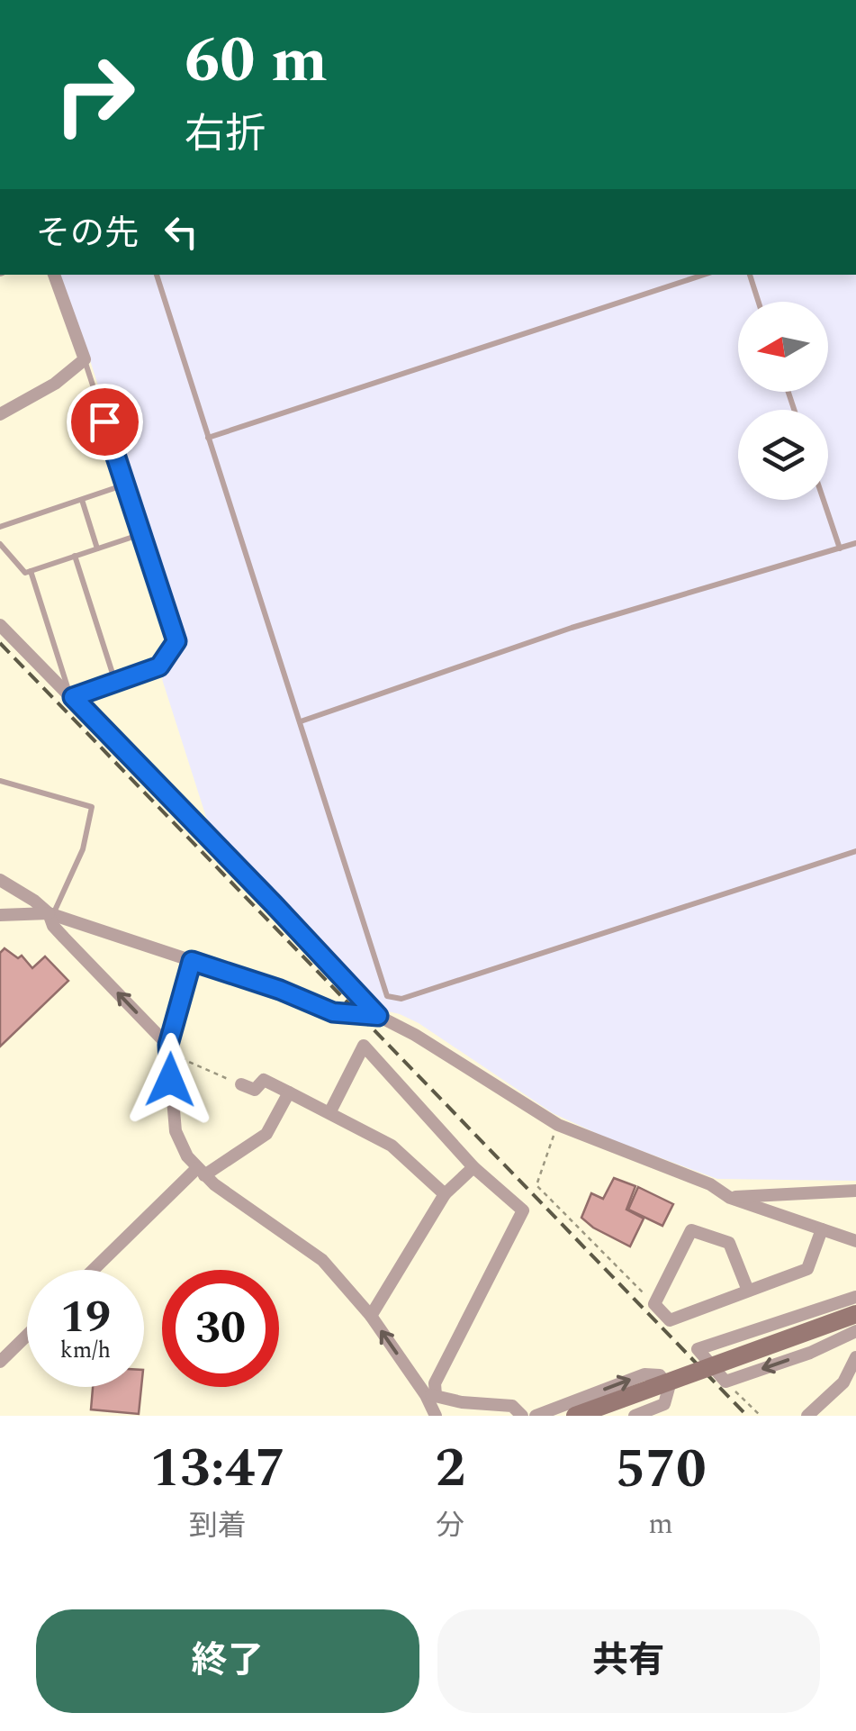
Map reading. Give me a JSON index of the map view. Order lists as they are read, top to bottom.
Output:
{
  "north": "left",
  "page": {
    "turn": ["60 m", "右折"],
    "then": "その先",
    "speed": "19 km/h",
    "limit": "30",
    "eta": [
      "13:47",
      "到着",
      "2",
      "分",
      "570",
      "m"
    ],
    "buttons": ["終了", "共有"]
  }
}
